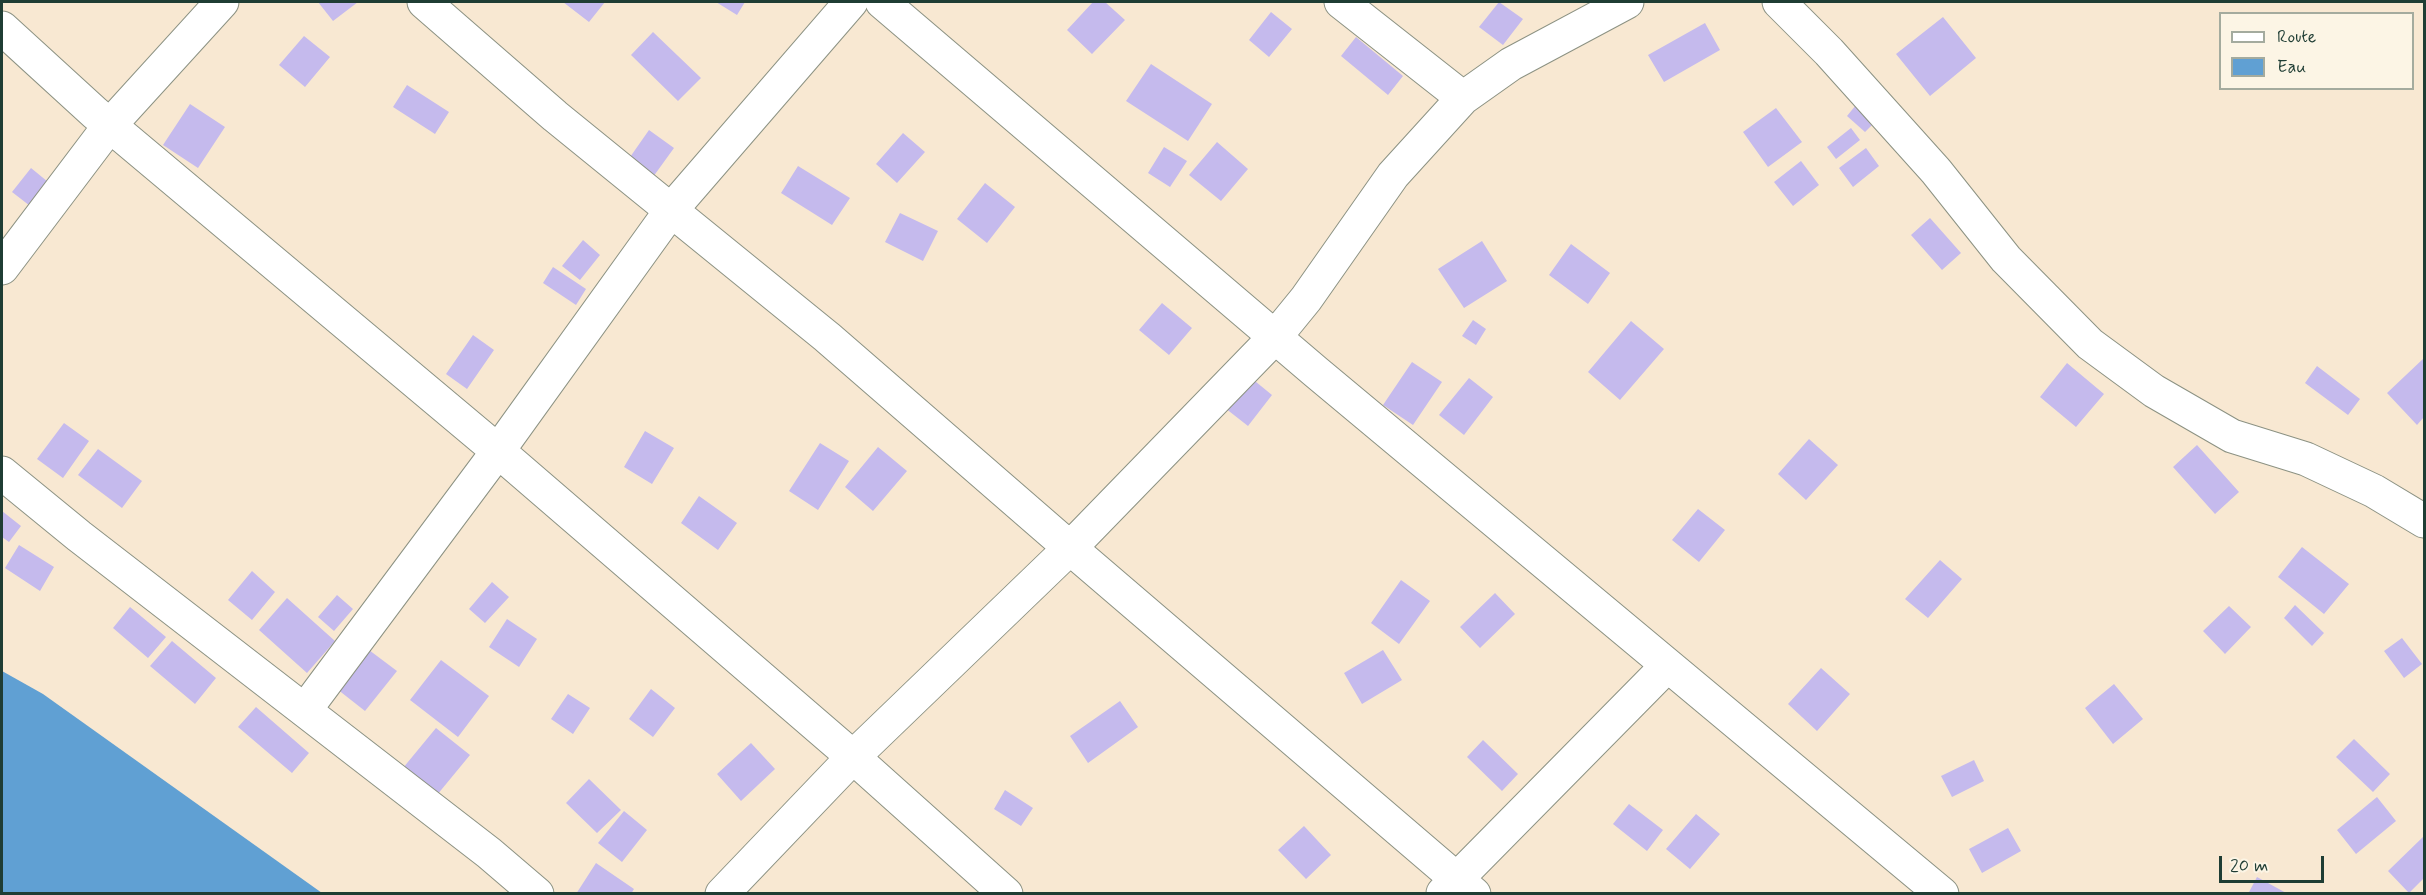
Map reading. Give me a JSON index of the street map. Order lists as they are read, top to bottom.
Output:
{
  "legend": ["Route", "Eau"],
  "scale_bar": "20 m"
}
